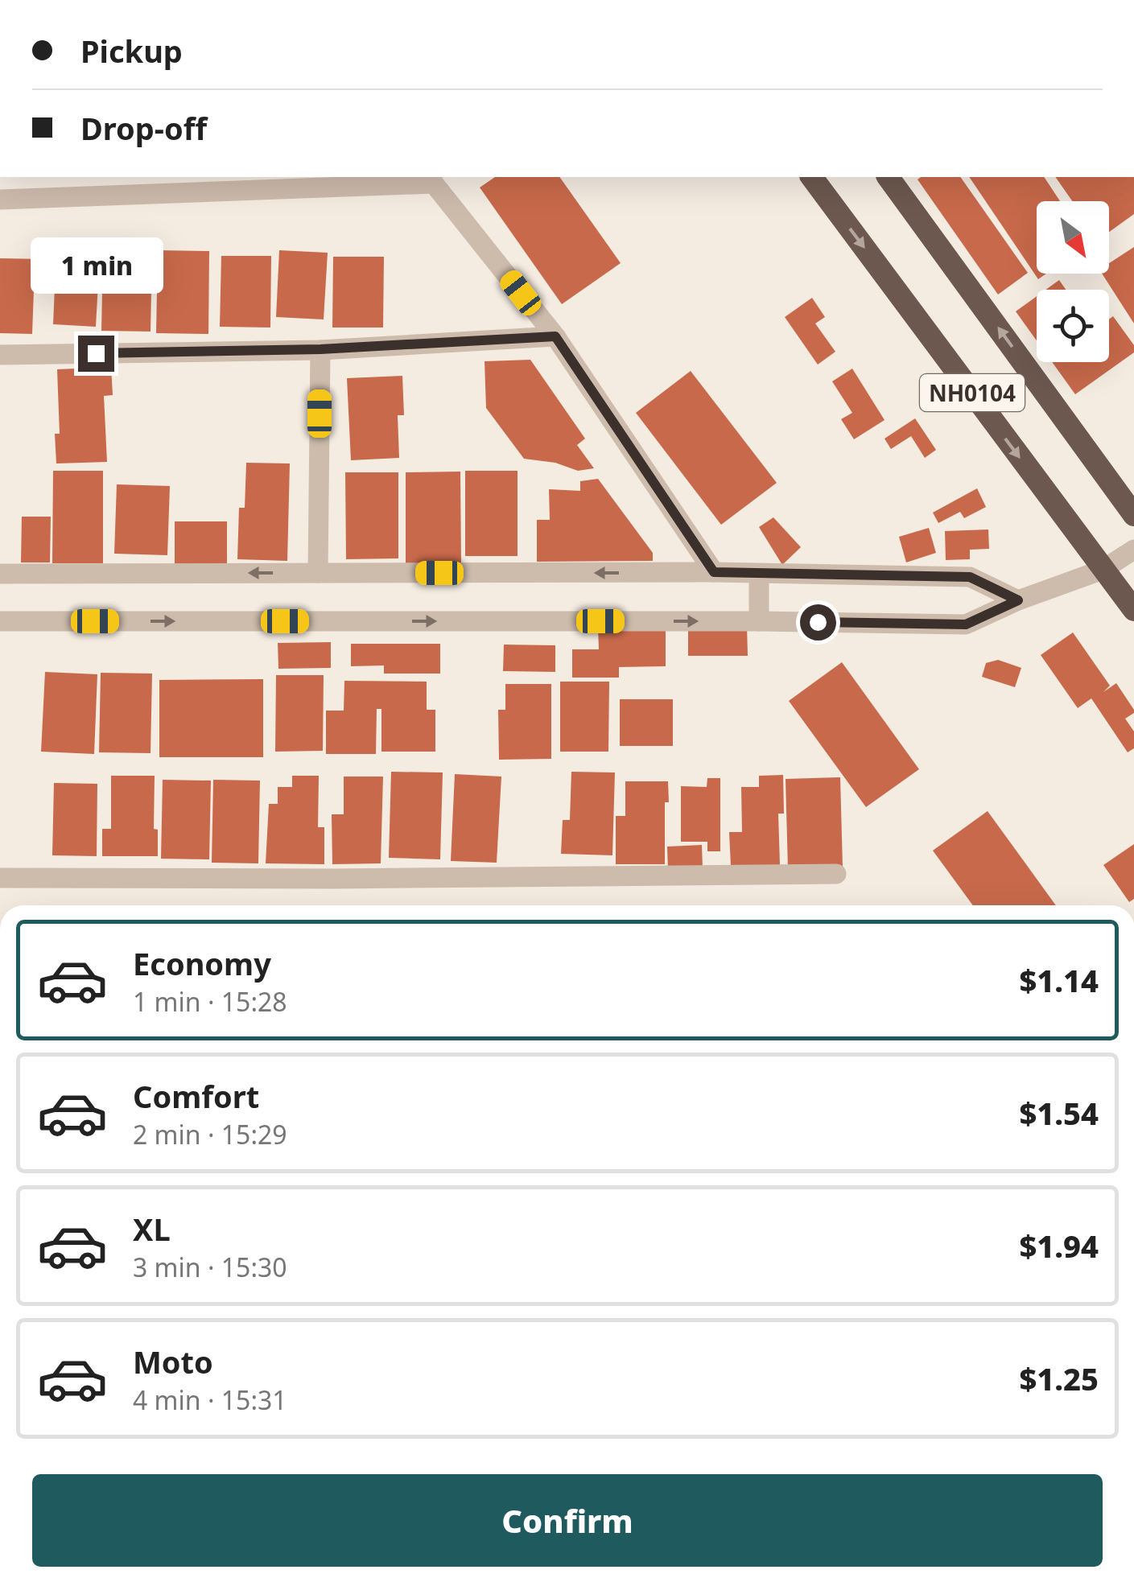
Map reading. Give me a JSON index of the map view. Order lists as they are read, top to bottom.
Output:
{
  "streets": {
    "highway": ["NH0104"]
  },
  "north": "bottom right",
  "page": {
    "banner": ["Pickup", "Drop-off"],
    "bubble": "1 min",
    "list": [
      {
        "name": "Economy",
        "note": "1 min · 15:28",
        "value": "$1.14"
      },
      {
        "name": "Comfort",
        "note": "2 min · 15:29",
        "value": "$1.54"
      },
      {
        "name": "XL",
        "note": "3 min · 15:30",
        "value": "$1.94"
      },
      {
        "name": "Moto",
        "note": "4 min · 15:31",
        "value": "$1.25"
      }
    ],
    "buttons": "Confirm"
  }
}
